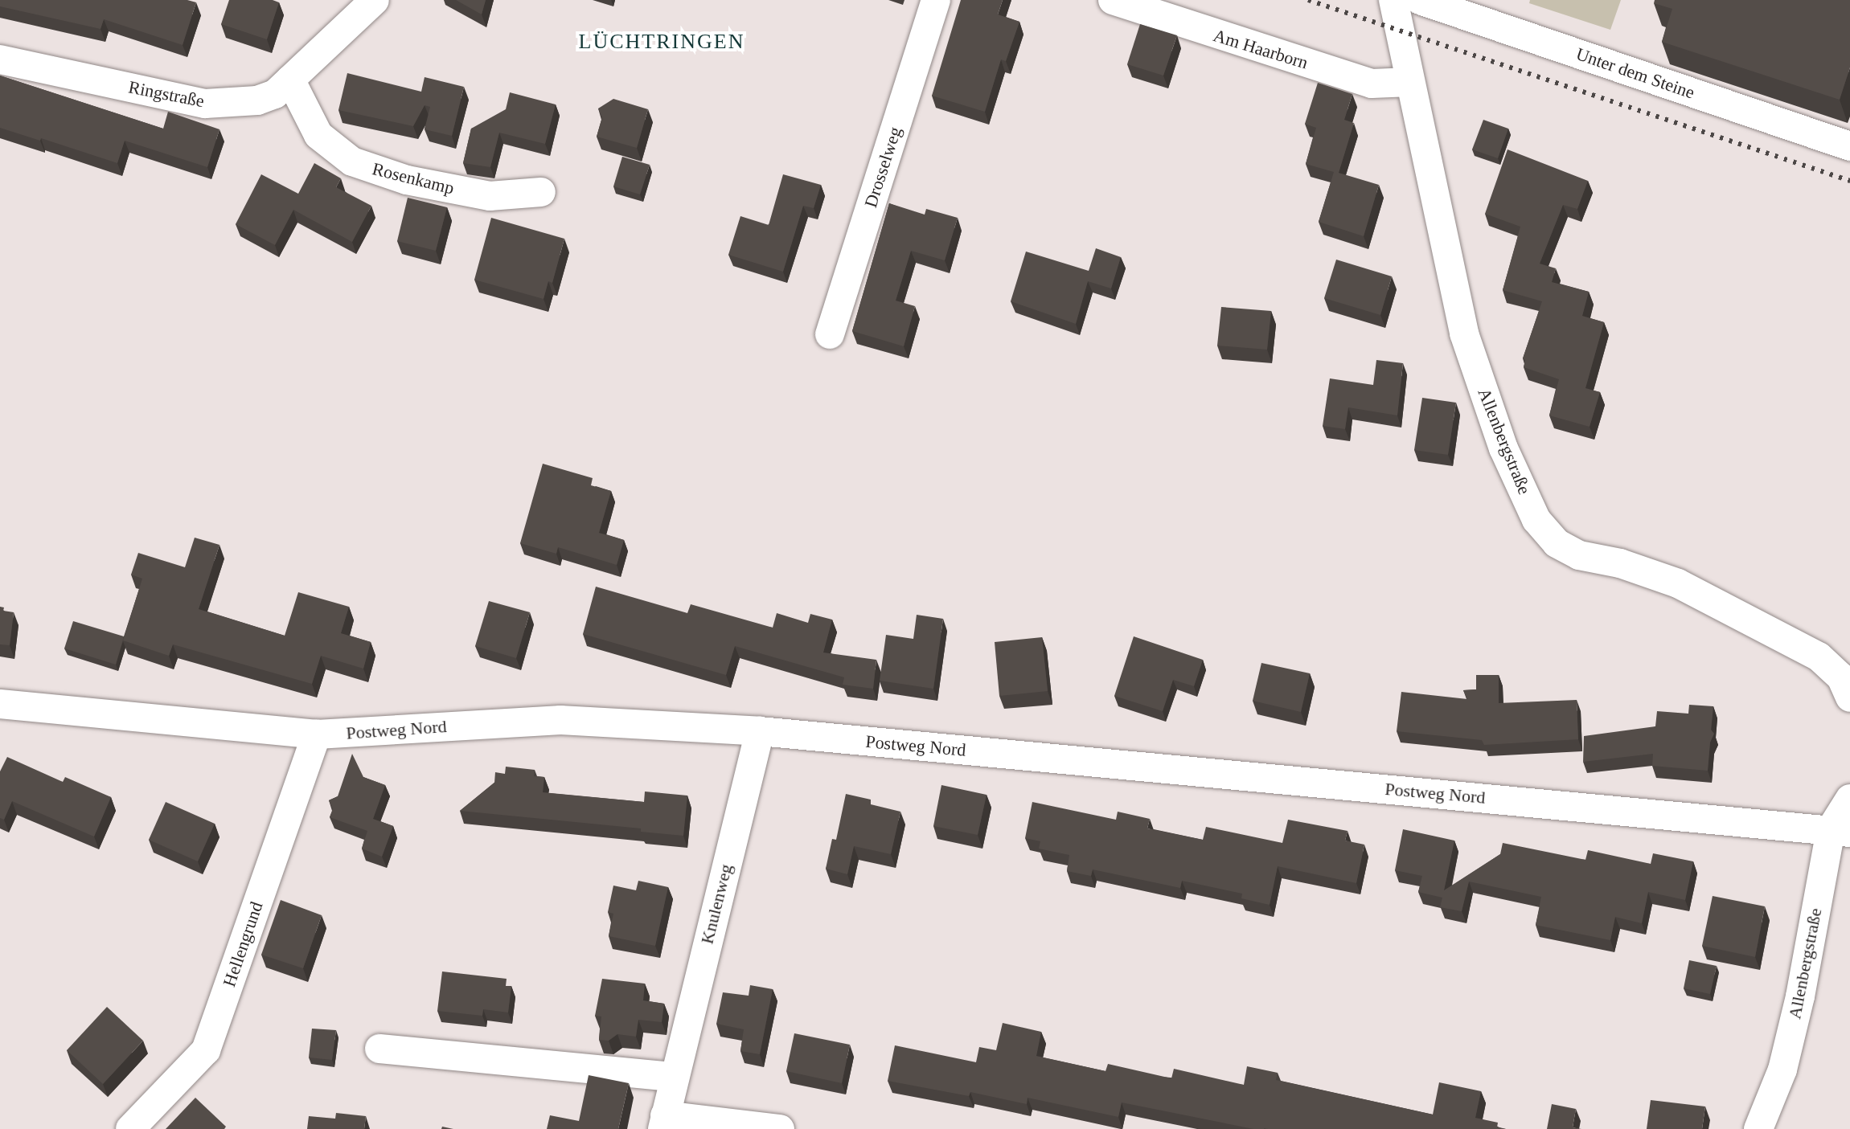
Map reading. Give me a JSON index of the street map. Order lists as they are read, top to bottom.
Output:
{
  "streets": {
    "street": [
      "Am Haarborn",
      "Unter dem Steine",
      "Ringstraße",
      "Drosselweg",
      "Rosenkamp",
      "Allenbergstraße",
      "Postweg Nord",
      "Knulenweg",
      "Hellengrund"
    ]
  },
  "crossings": [
    ["Am Haarborn", "Allenbergstraße"],
    ["Ringstraße", "Rosenkamp"],
    ["Allenbergstraße", "Postweg Nord"],
    ["Postweg Nord", "Knulenweg"],
    ["Postweg Nord", "Hellengrund"]
  ],
  "districts": ["LÜCHTRINGEN"]
}
